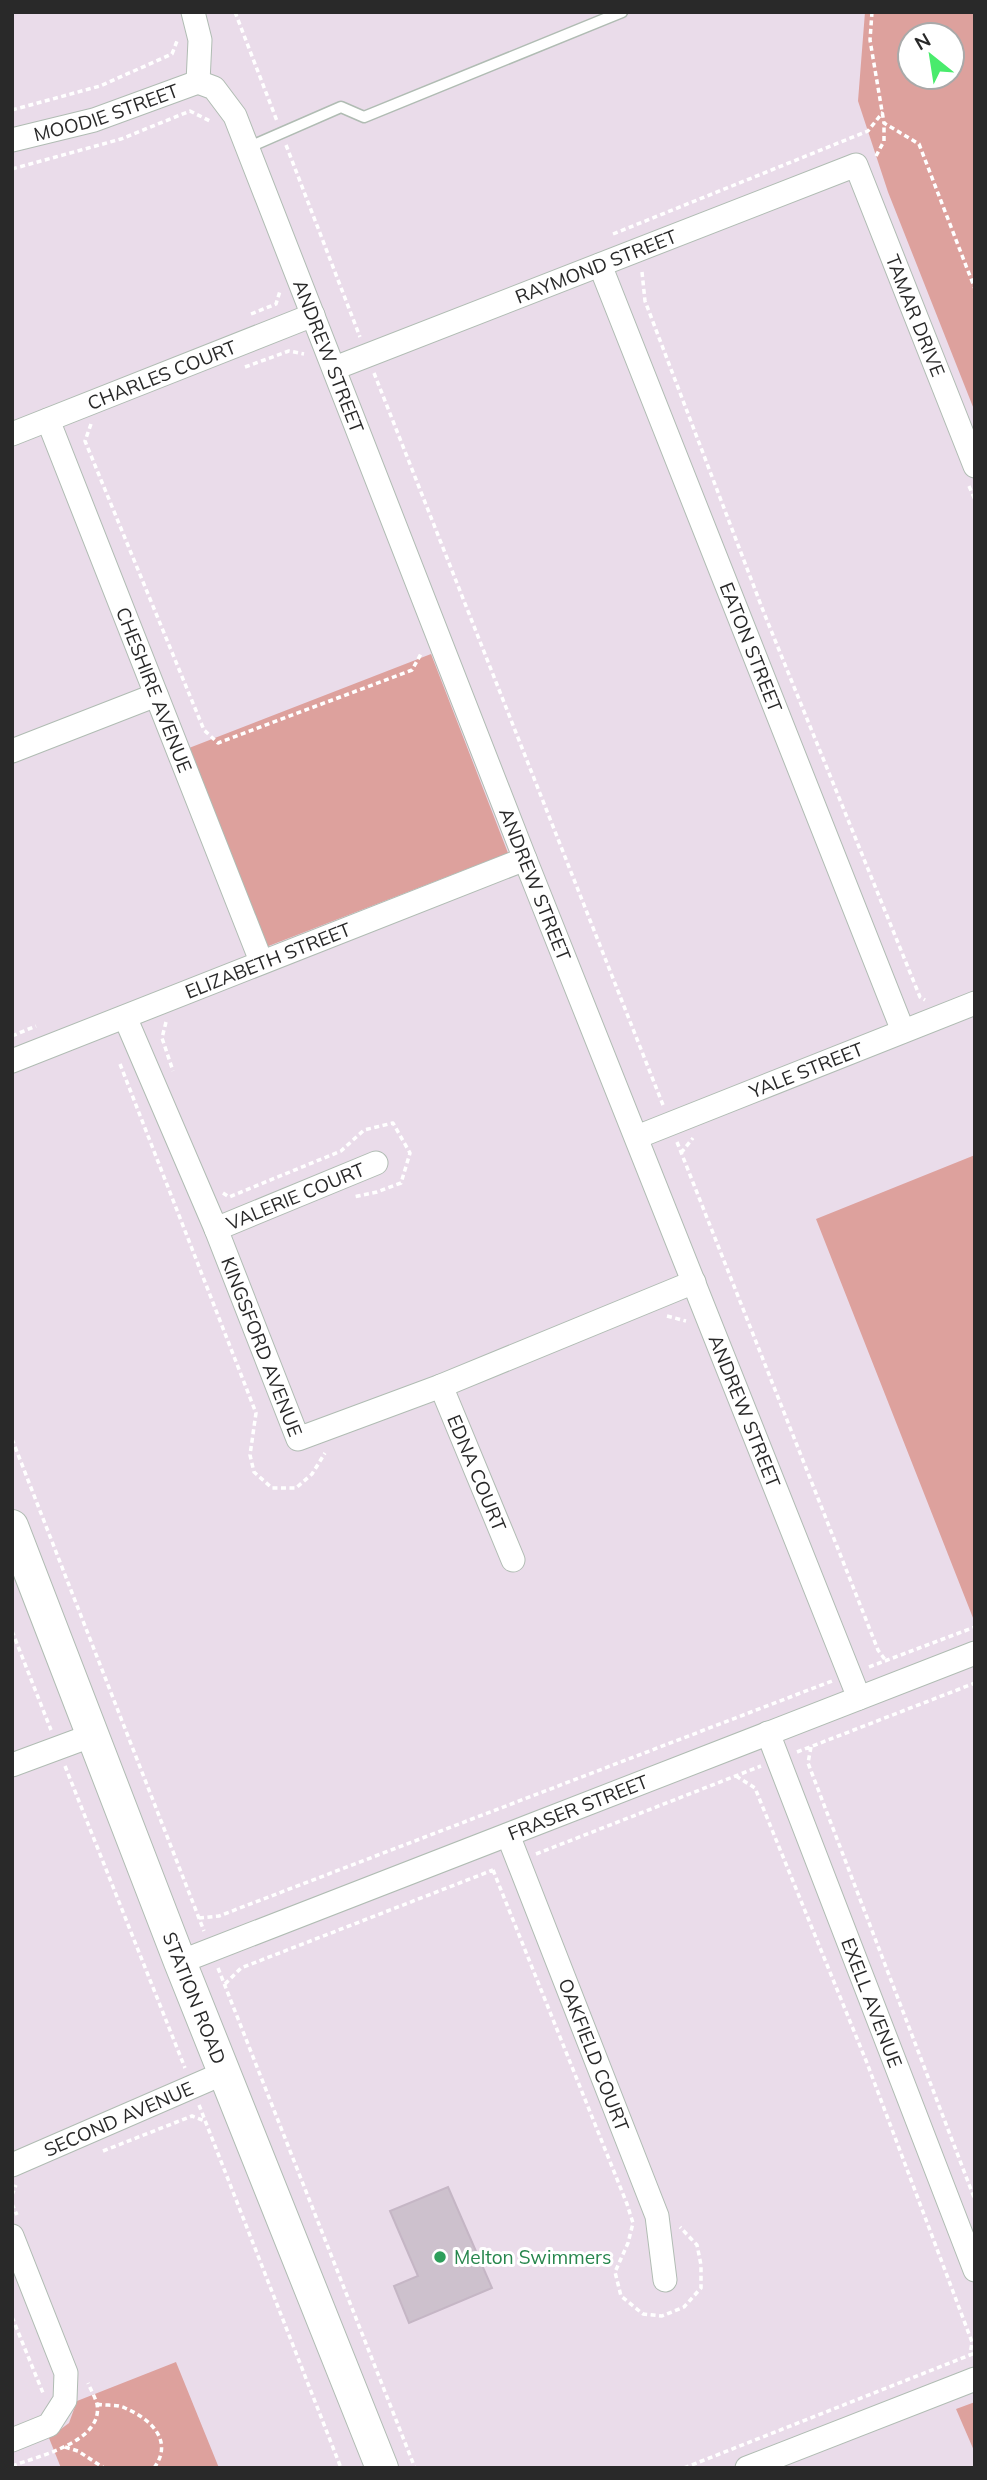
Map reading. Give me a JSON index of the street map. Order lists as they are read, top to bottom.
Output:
{
  "streets": {
    "street": [
      "MOODIE STREET",
      "RAYMOND STREET",
      "TAMAR DRIVE",
      "ANDREW STREET",
      "CHARLES COURT",
      "EATON STREET",
      "CHESHIRE AVENUE",
      "ELIZABETH STREET",
      "YALE STREET",
      "VALERIE COURT",
      "KINGSFORD AVENUE",
      "EDNA COURT",
      "FRASER STREET",
      "STATION ROAD",
      "EXELL AVENUE",
      "OAKFIELD COURT",
      "SECOND AVENUE"
    ]
  },
  "crossings": [
    ["MOODIE STREET", "ANDREW STREET"],
    ["RAYMOND STREET", "TAMAR DRIVE"],
    ["RAYMOND STREET", "ANDREW STREET"],
    ["RAYMOND STREET", "EATON STREET"],
    ["ANDREW STREET", "CHARLES COURT"],
    ["ANDREW STREET", "ELIZABETH STREET"],
    ["ANDREW STREET", "YALE STREET"],
    ["ANDREW STREET", "KINGSFORD AVENUE"],
    ["ANDREW STREET", "FRASER STREET"],
    ["CHARLES COURT", "CHESHIRE AVENUE"],
    ["EATON STREET", "YALE STREET"],
    ["CHESHIRE AVENUE", "ELIZABETH STREET"],
    ["ELIZABETH STREET", "KINGSFORD AVENUE"],
    ["VALERIE COURT", "KINGSFORD AVENUE"],
    ["KINGSFORD AVENUE", "EDNA COURT"],
    ["FRASER STREET", "STATION ROAD"],
    ["FRASER STREET", "EXELL AVENUE"],
    ["FRASER STREET", "OAKFIELD COURT"],
    ["STATION ROAD", "SECOND AVENUE"]
  ],
  "places": ["Melton Swimmers"],
  "north": "top left"
}
